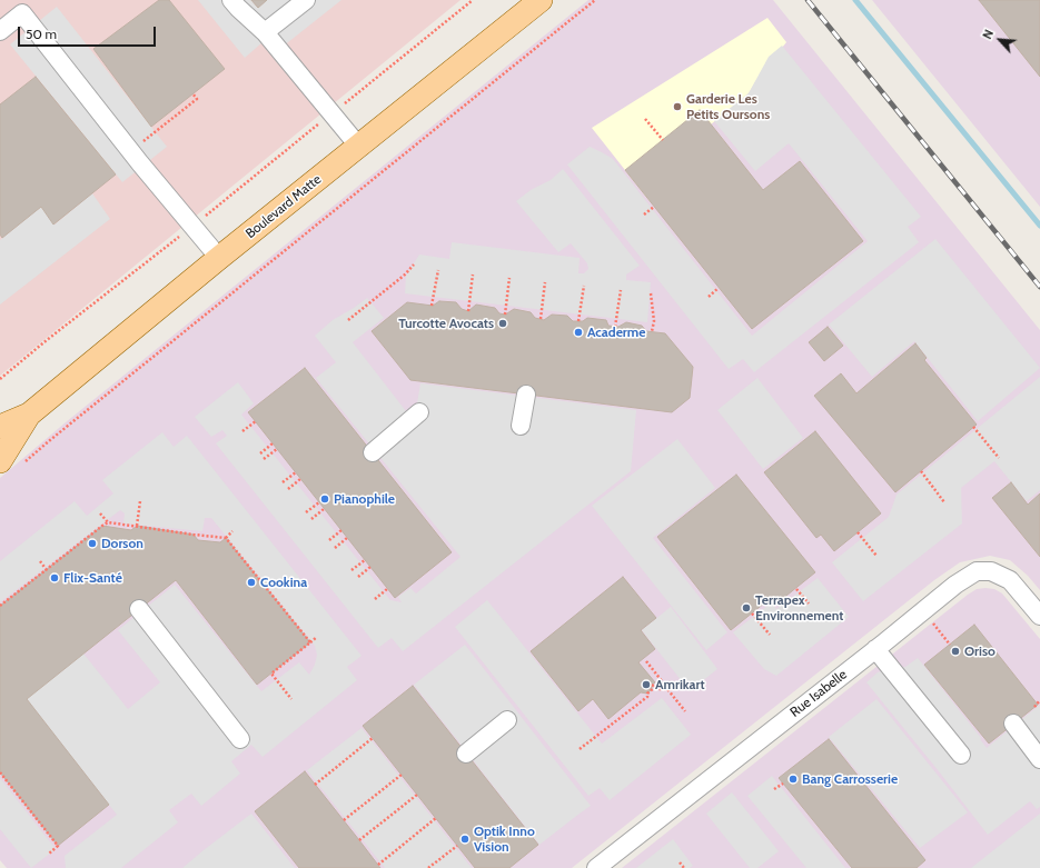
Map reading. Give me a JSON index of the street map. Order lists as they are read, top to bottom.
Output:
{
  "streets": {
    "main road": ["Boulevard Matte"],
    "street": ["Rue Isabelle"]
  },
  "places": [
    "Garderie Les Petits Oursons",
    "Turcotte Avocats",
    "Acaderme",
    "Pianophile",
    "Dorson",
    "Flix-Santé",
    "Cookina",
    "Terrapex Environnement",
    "Oriso",
    "Amrikart",
    "Bang Carrosserie",
    "Optik Inno Vision"
  ],
  "scale_bar": "50 m",
  "north": "top left"
}
